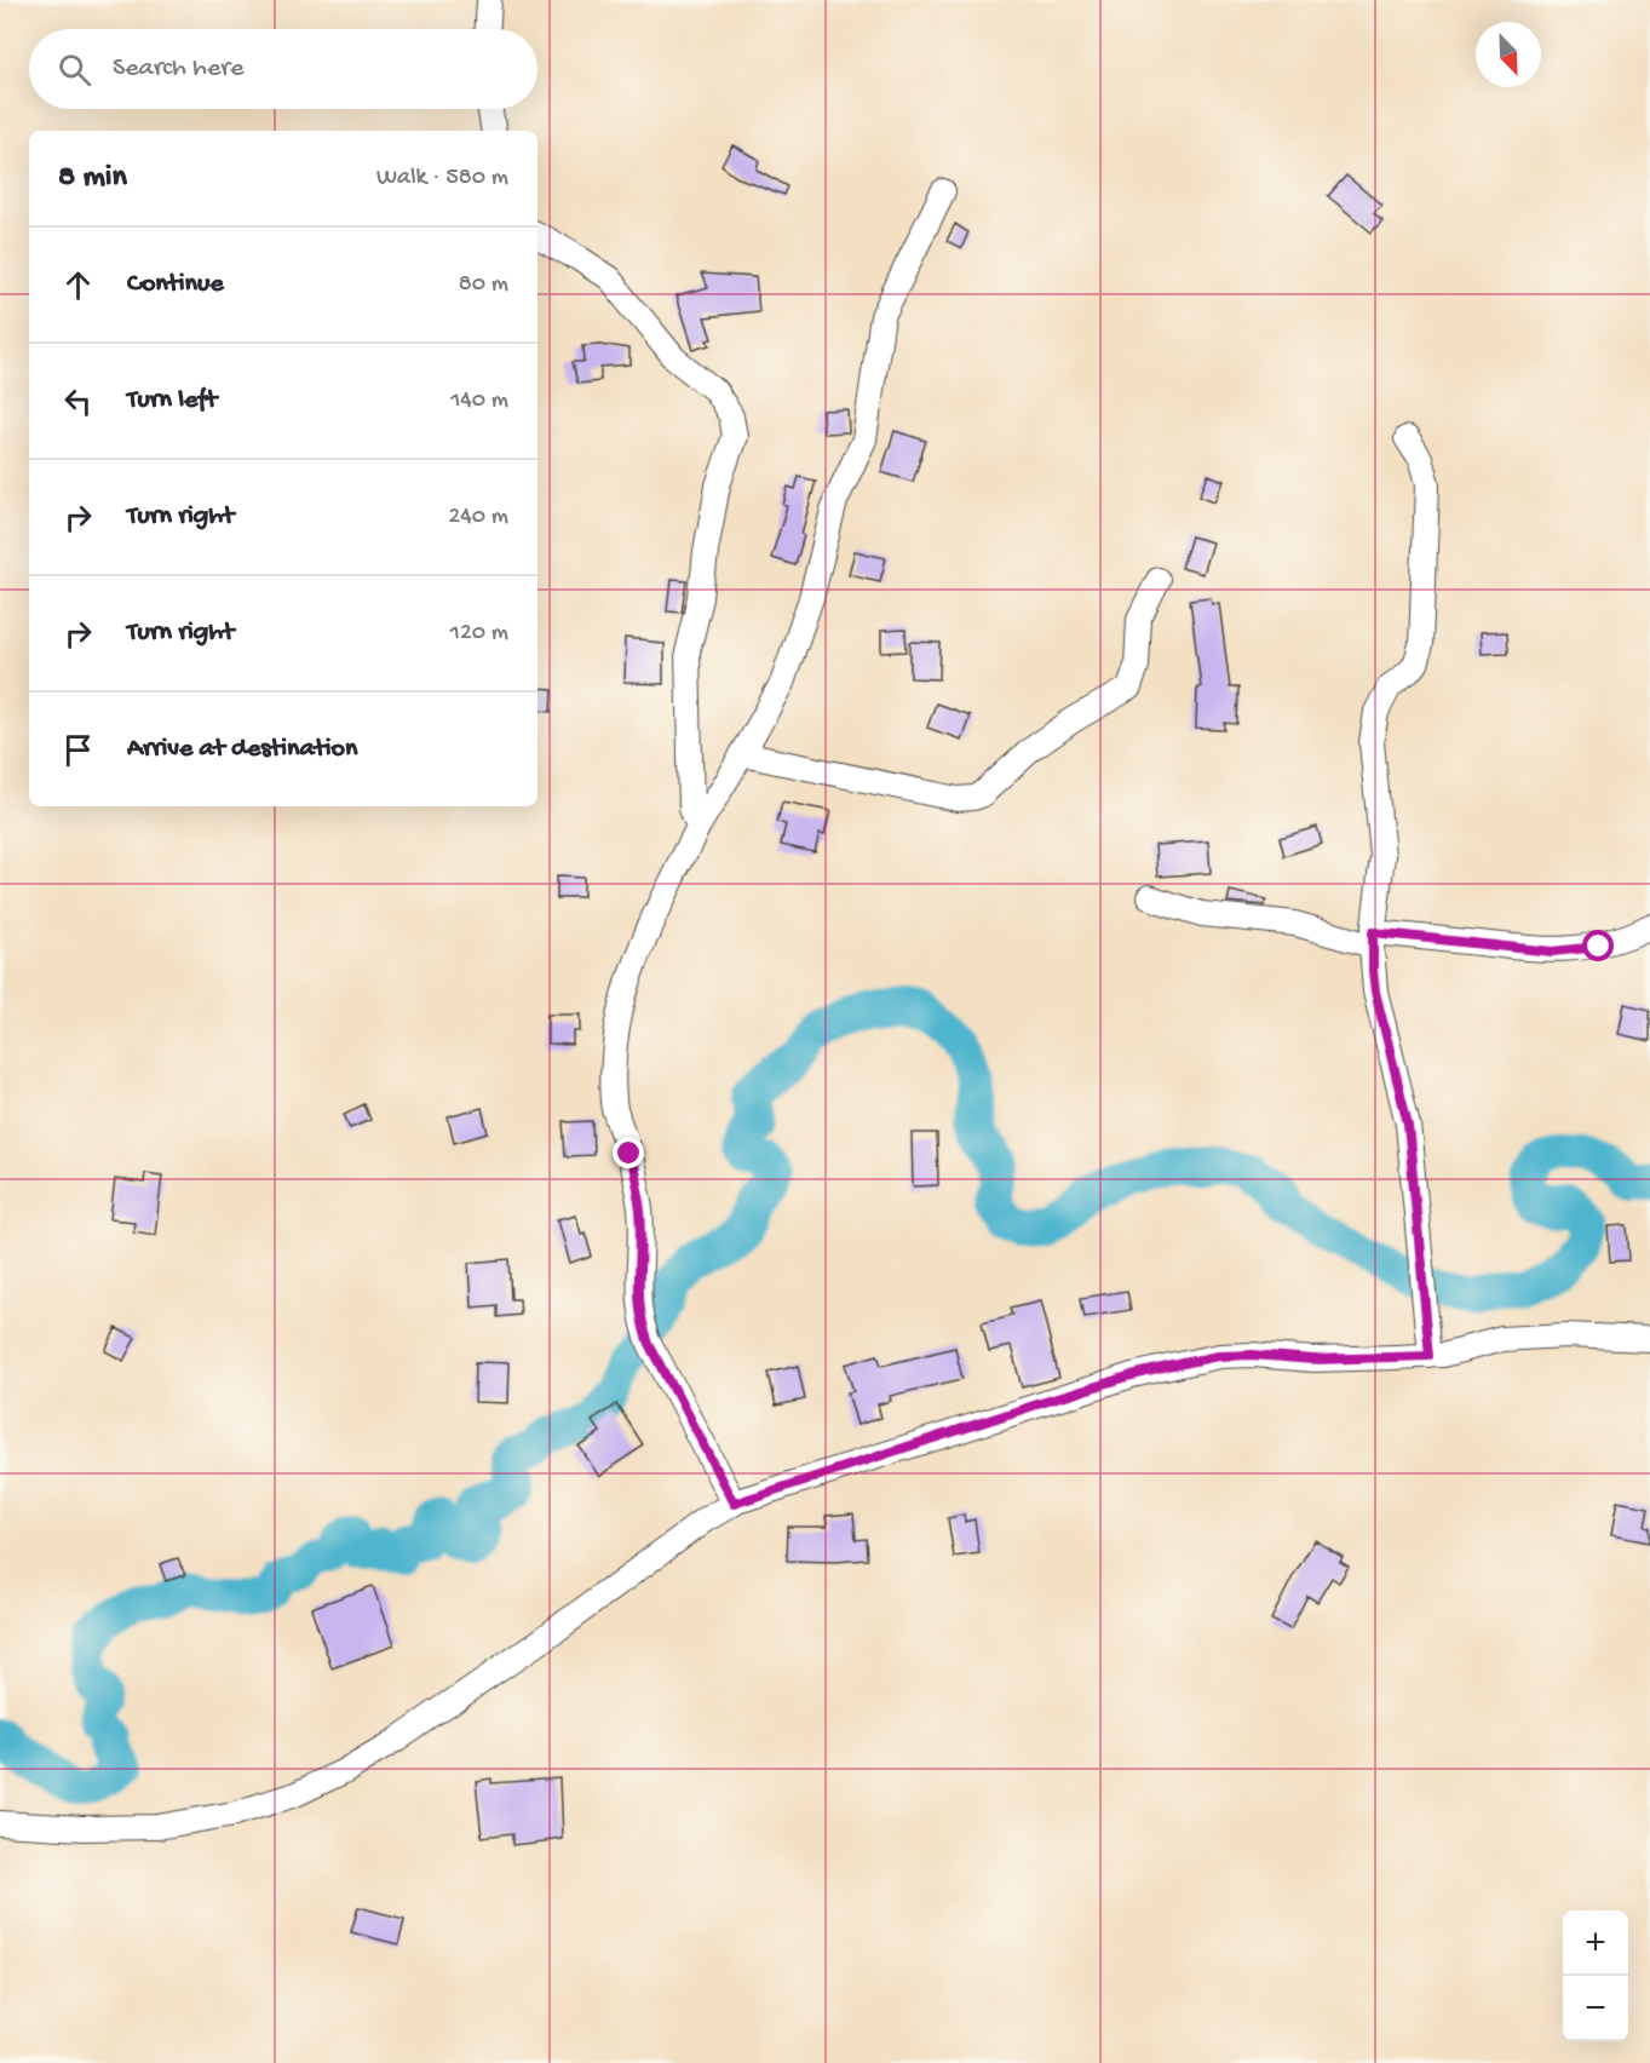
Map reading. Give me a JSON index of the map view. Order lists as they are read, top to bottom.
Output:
{
  "north": "bottom right",
  "page": {
    "search": "Search here",
    "heading": ["8 min", "Walk · 580 m"],
    "list": [
      ["Continue", "80 m"],
      ["Turn left", "140 m"],
      ["Turn right", "240 m"],
      ["Turn right", "120 m"],
      "Arrive at destination"
    ],
    "map_buttons": ["+", "−"]
  }
}
